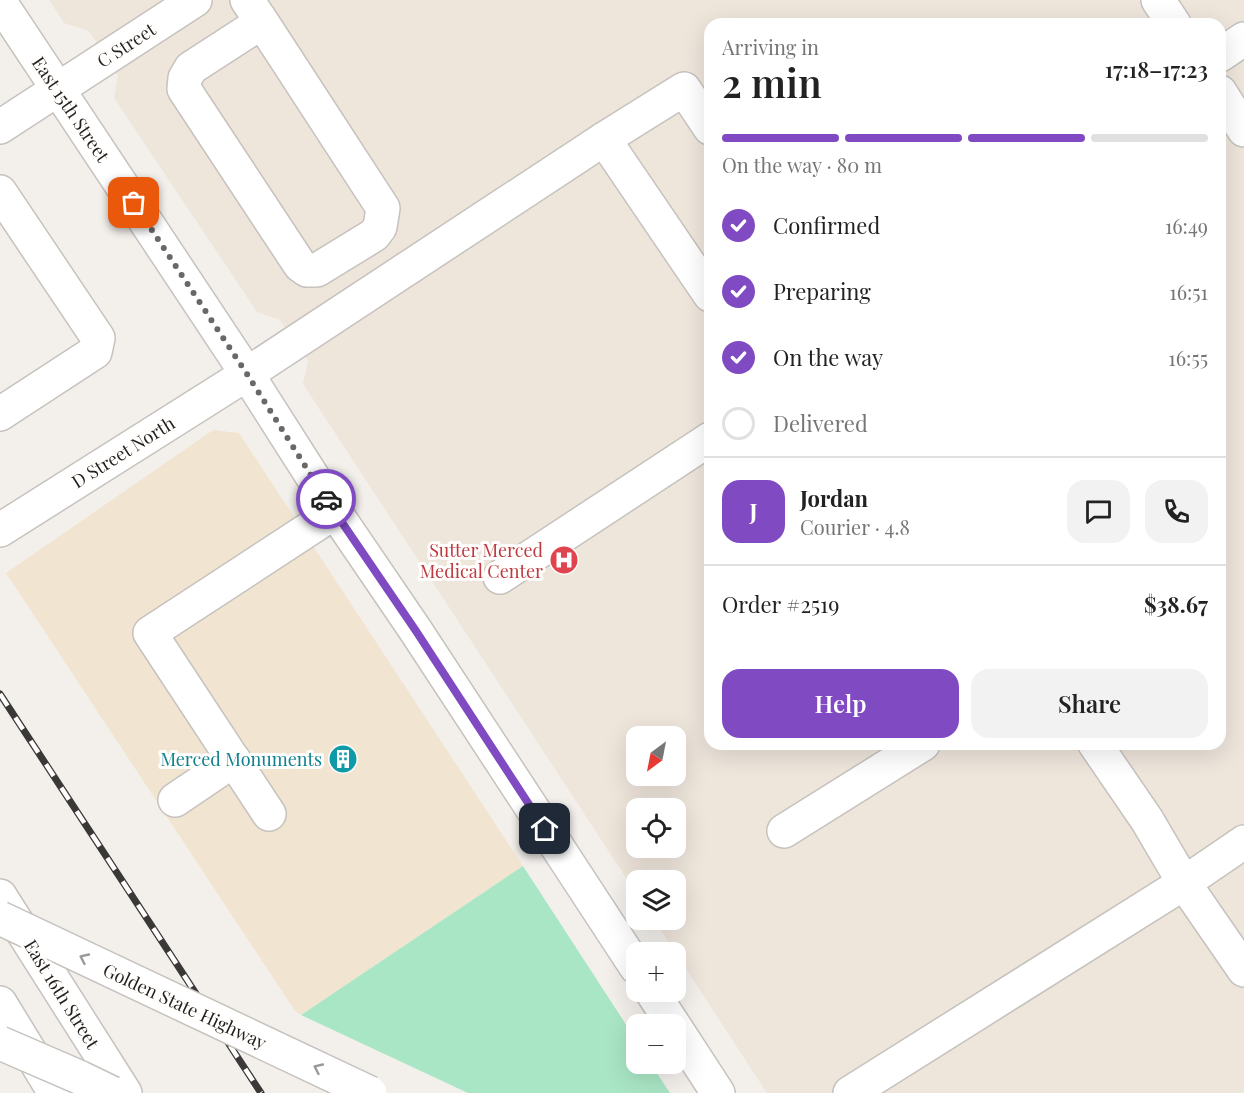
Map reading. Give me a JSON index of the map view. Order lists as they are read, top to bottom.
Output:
{
  "streets": {
    "main road": [
      "C Street",
      "East 15th Street",
      "D Street North",
      "East 16th Street",
      "Golden State Highway"
    ]
  },
  "crossings": [
    ["C Street", "East 15th Street"],
    ["East 15th Street", "D Street North"]
  ],
  "one_way": ["Golden State Highway"],
  "places": {
    "hospital": ["Sutter Merced Medical Center"],
    "building": ["Merced Monuments"]
  },
  "north": "bottom left",
  "page": {
    "heading": ["2 min", "Arriving in", "17:18–17:23"],
    "panel": [
      "Jordan",
      "Courier · 4.8",
      "Order #2519",
      "$38.67"
    ],
    "bar": "On the way · 80 m",
    "list": [
      ["Confirmed", "16:49"],
      ["Preparing", "16:51"],
      ["On the way", "16:55"],
      "Delivered"
    ],
    "round": "J",
    "buttons": ["Help", "Share"],
    "map_buttons": ["+", "−"]
  }
}
